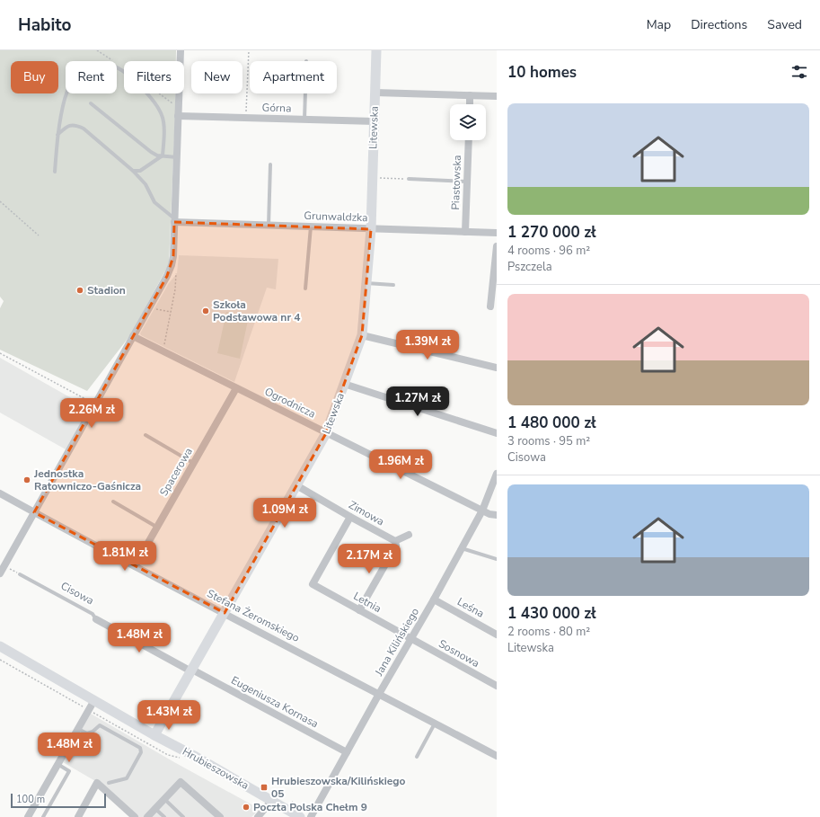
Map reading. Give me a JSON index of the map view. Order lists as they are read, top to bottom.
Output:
{
  "streets": {
    "main road": ["Litewska", "Hrubieszowska"],
    "street": [
      "Górna",
      "Piastowska",
      "Grunwaldzka",
      "Ogrodnicza",
      "Spacerowa",
      "Zimowa",
      "Cisowa",
      "Letnia",
      "Leśna",
      "Stefana Żeromskiego",
      "Jana Kilińskiego",
      "Sosnowa",
      "Eugeniusza Kornasa"
    ]
  },
  "crossings": [
    ["Górna", "Litewska"],
    ["Litewska", "Grunwaldzka"],
    ["Litewska", "Ogrodnicza"],
    ["Litewska", "Zimowa"],
    ["Litewska", "Cisowa"],
    ["Litewska", "Stefana Żeromskiego"],
    ["Litewska", "Eugeniusza Kornasa"],
    ["Litewska", "Hrubieszowska"],
    ["Piastowska", "Grunwaldzka"],
    ["Ogrodnicza", "Spacerowa"],
    ["Ogrodnicza", "Jana Kilińskiego"],
    ["Spacerowa", "Stefana Żeromskiego"],
    ["Zimowa", "Letnia"],
    ["Cisowa", "Eugeniusza Kornasa"],
    ["Letnia", "Jana Kilińskiego"],
    ["Letnia", "Sosnowa"],
    ["Leśna", "Jana Kilińskiego"],
    ["Stefana Żeromskiego", "Jana Kilińskiego"],
    ["Jana Kilińskiego", "Sosnowa"],
    ["Jana Kilińskiego", "Eugeniusza Kornasa"]
  ],
  "places": {
    "other": [
      "Stadion",
      "Szkoła Podstawowa nr 4",
      "Jednostka Ratowniczo-Gaśnicza",
      "Poczta Polska Chełm 9"
    ],
    "transit": ["Hrubieszowska/Kilińskiego 05"]
  },
  "scale_bar": "100 m",
  "page": {
    "header": "Habito",
    "nav": ["Map", "Directions", "Saved"],
    "heading": "10 homes",
    "chip": [
      "Buy",
      "Rent",
      "Filters",
      "New",
      "Apartment"
    ],
    "list": [
      {
        "name": "1 270 000 zł",
        "note": "4 rooms · 96 m² · Pszczela"
      },
      {
        "name": "1 480 000 zł",
        "note": "3 rooms · 95 m² · Cisowa"
      },
      {
        "name": "1 430 000 zł",
        "note": "2 rooms · 80 m² · Litewska"
      }
    ],
    "price": [
      "1.39M zł",
      "1.27M zł",
      "2.26M zł",
      "1.96M zł",
      "1.09M zł",
      "1.81M zł",
      "2.17M zł",
      "1.48M zł",
      "1.43M zł",
      "1.48M zł"
    ],
    "scale": "100 m"
  }
}
